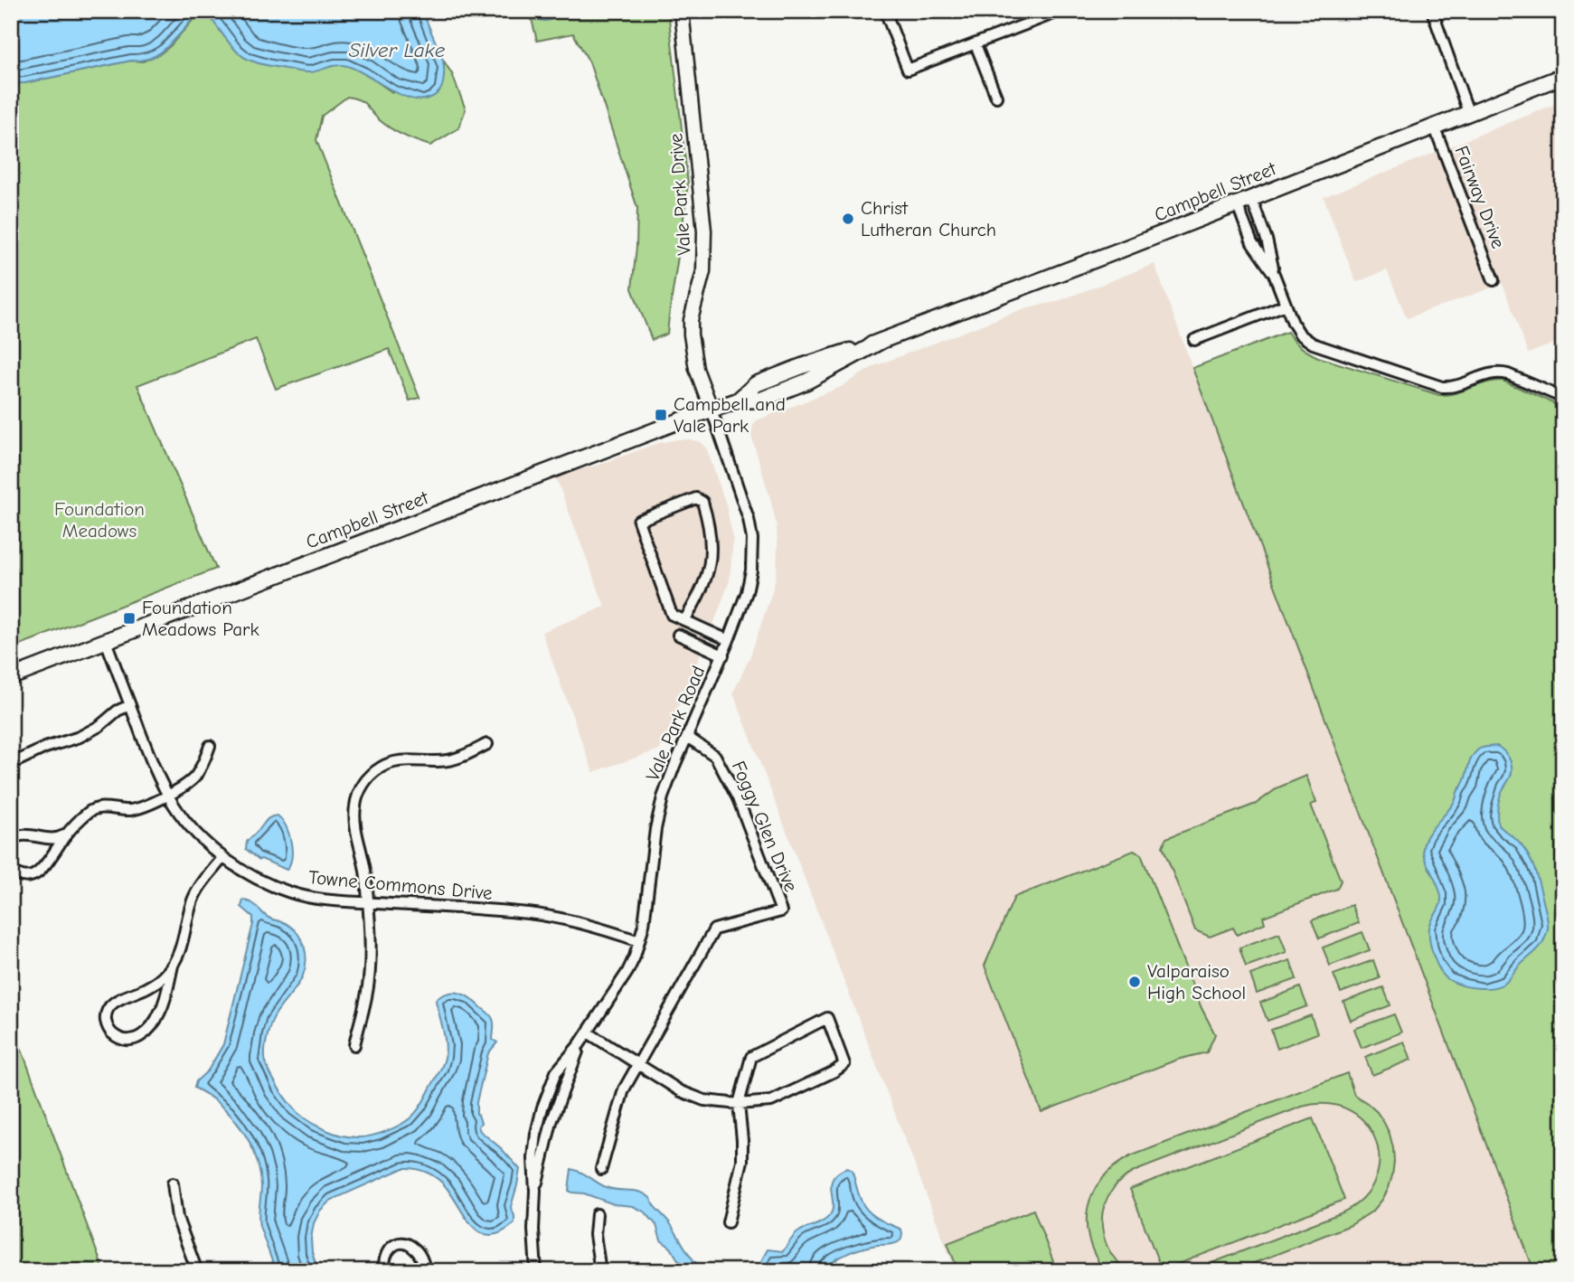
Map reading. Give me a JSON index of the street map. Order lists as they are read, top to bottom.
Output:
{
  "streets": {
    "main road": ["Campbell Street"],
    "street": [
      "Vale Park Drive",
      "Fairway Drive",
      "Vale Park Road",
      "Foggy Glen Drive",
      "Towne Commons Drive"
    ]
  },
  "crossings": [
    ["Campbell Street", "Vale Park Drive"],
    ["Campbell Street", "Fairway Drive"],
    ["Campbell Street", "Vale Park Road"],
    ["Campbell Street", "Towne Commons Drive"],
    ["Vale Park Drive", "Vale Park Road"],
    ["Vale Park Road", "Foggy Glen Drive"],
    ["Vale Park Road", "Towne Commons Drive"]
  ],
  "water": ["Silver Lake"],
  "parks": ["Foundation Meadows"],
  "places": {
    "other": ["Christ Lutheran Church", "Valparaiso High School"],
    "transit": ["Campbell and Vale Park", "Foundation Meadows Park"]
  }
}
